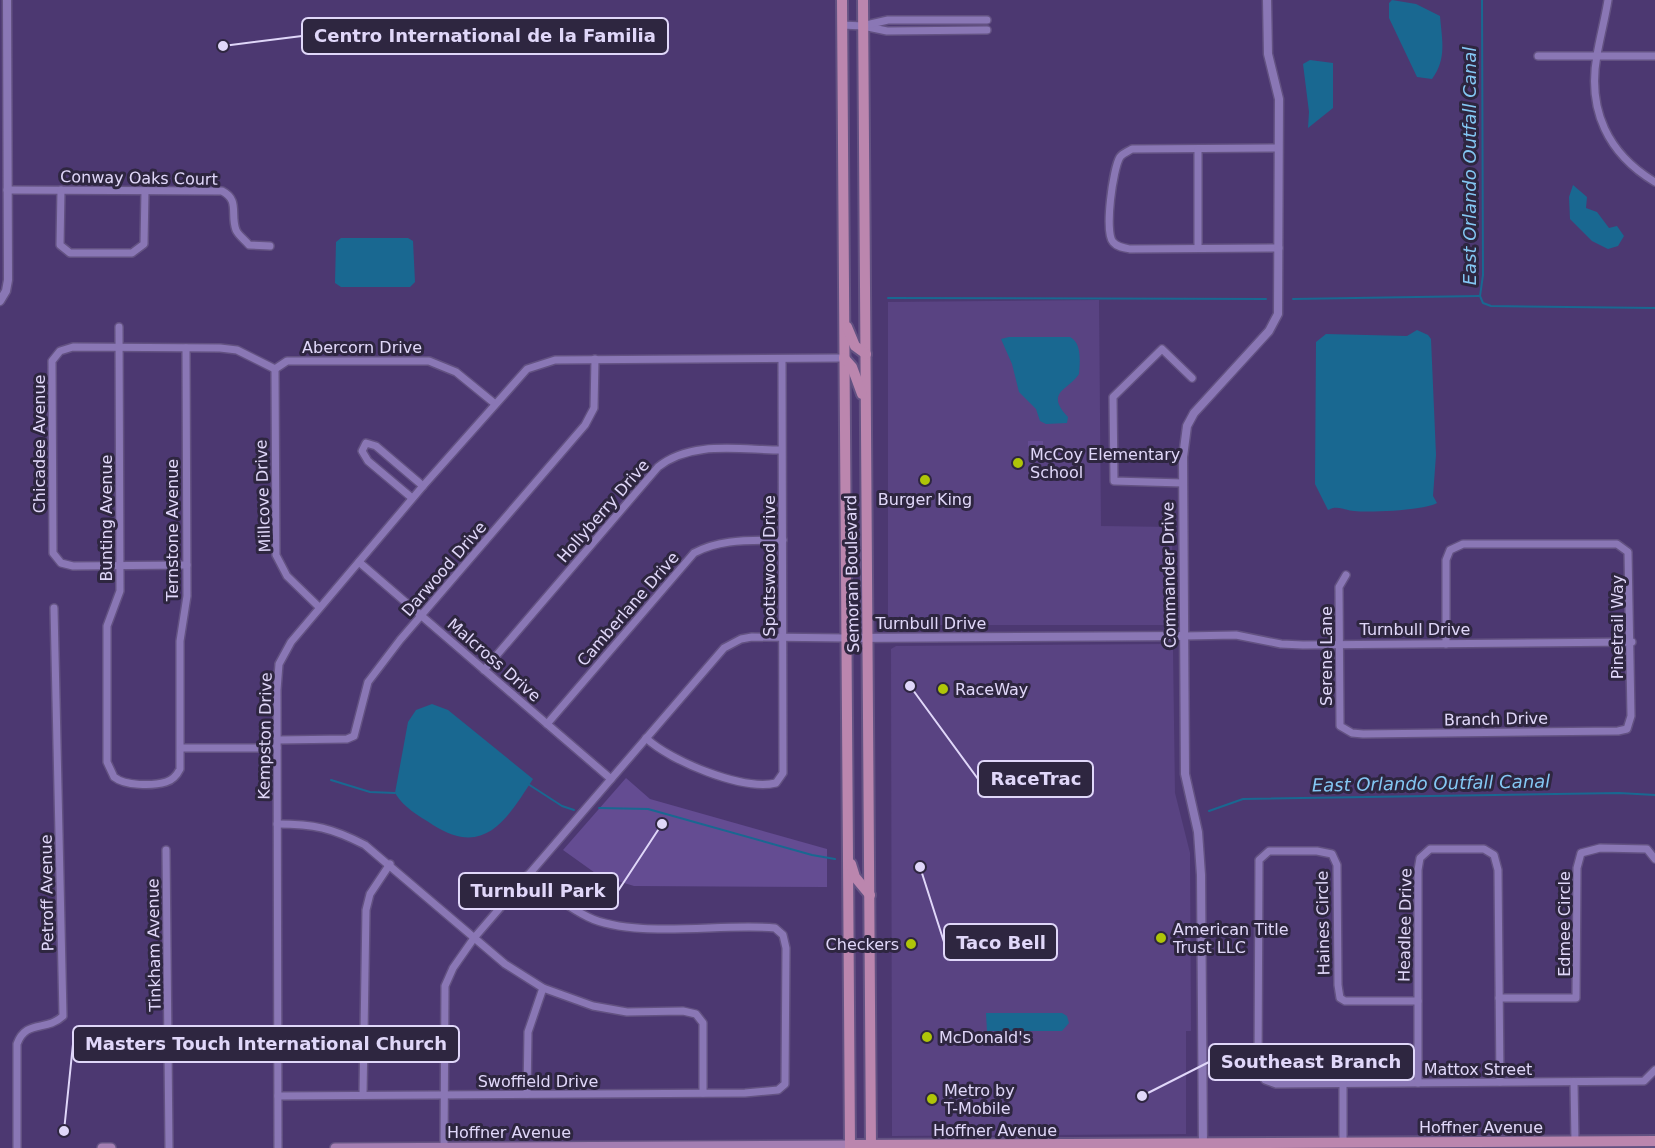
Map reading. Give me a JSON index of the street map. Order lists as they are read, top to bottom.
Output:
{
  "streets": {
    "main road": ["Semoran Boulevard", "Hoffner Avenue"],
    "street": [
      "Conway Oaks Court",
      "Abercorn Drive",
      "Chicadee Avenue",
      "Millcove Drive",
      "Hollyberry Drive",
      "Bunting Avenue",
      "Ternstone Avenue",
      "Spottswood Drive",
      "Darwood Drive",
      "Commander Drive",
      "Camberlane Drive",
      "Turnbull Drive",
      "Pinetrail Way",
      "Serene Lane",
      "Malcross Drive",
      "Branch Drive",
      "Kempston Drive",
      "Petroff Avenue",
      "Haines Circle",
      "Edmee Circle",
      "Headlee Drive",
      "Tinkham Avenue",
      "Mattox Street",
      "Swoffield Drive"
    ]
  },
  "crossings": [
    ["Abercorn Drive", "Millcove Drive"],
    ["Abercorn Drive", "Kempston Drive"],
    ["Chicadee Avenue", "Bunting Avenue"],
    ["Millcove Drive", "Kempston Drive"],
    ["Hollyberry Drive", "Spottswood Drive"],
    ["Hollyberry Drive", "Malcross Drive"],
    ["Bunting Avenue", "Ternstone Avenue"],
    ["Ternstone Avenue", "Darwood Drive"],
    ["Spottswood Drive", "Camberlane Drive"],
    ["Spottswood Drive", "Turnbull Drive"],
    ["Darwood Drive", "Malcross Drive"],
    ["Darwood Drive", "Kempston Drive"],
    ["Semoran Boulevard", "Turnbull Drive"],
    ["Semoran Boulevard", "Hoffner Avenue"],
    ["Commander Drive", "Turnbull Drive"],
    ["Commander Drive", "Hoffner Avenue"],
    ["Camberlane Drive", "Malcross Drive"],
    ["Turnbull Drive", "Pinetrail Way"],
    ["Turnbull Drive", "Serene Lane"],
    ["Turnbull Drive", "Malcross Drive"],
    ["Turnbull Drive", "Swoffield Drive"],
    ["Turnbull Drive", "Hoffner Avenue"],
    ["Pinetrail Way", "Branch Drive"],
    ["Serene Lane", "Branch Drive"],
    ["Malcross Drive", "Kempston Drive"],
    ["Kempston Drive", "Swoffield Drive"],
    ["Haines Circle", "Headlee Drive"],
    ["Haines Circle", "Mattox Street"],
    ["Edmee Circle", "Headlee Drive"],
    ["Headlee Drive", "Mattox Street"]
  ],
  "water": ["East Orlando Outfall Canal"],
  "places": [
    "Centro International de la Familia",
    "McCoy Elementary School",
    "Burger King",
    "RaceTrac",
    "RaceWay",
    "Turnbull Park",
    "Taco Bell",
    "American Title Trust LLC",
    "Checkers",
    "McDonald's",
    "Southeast Branch",
    "Metro by T-Mobile",
    "Masters Touch International Church"
  ]
}
